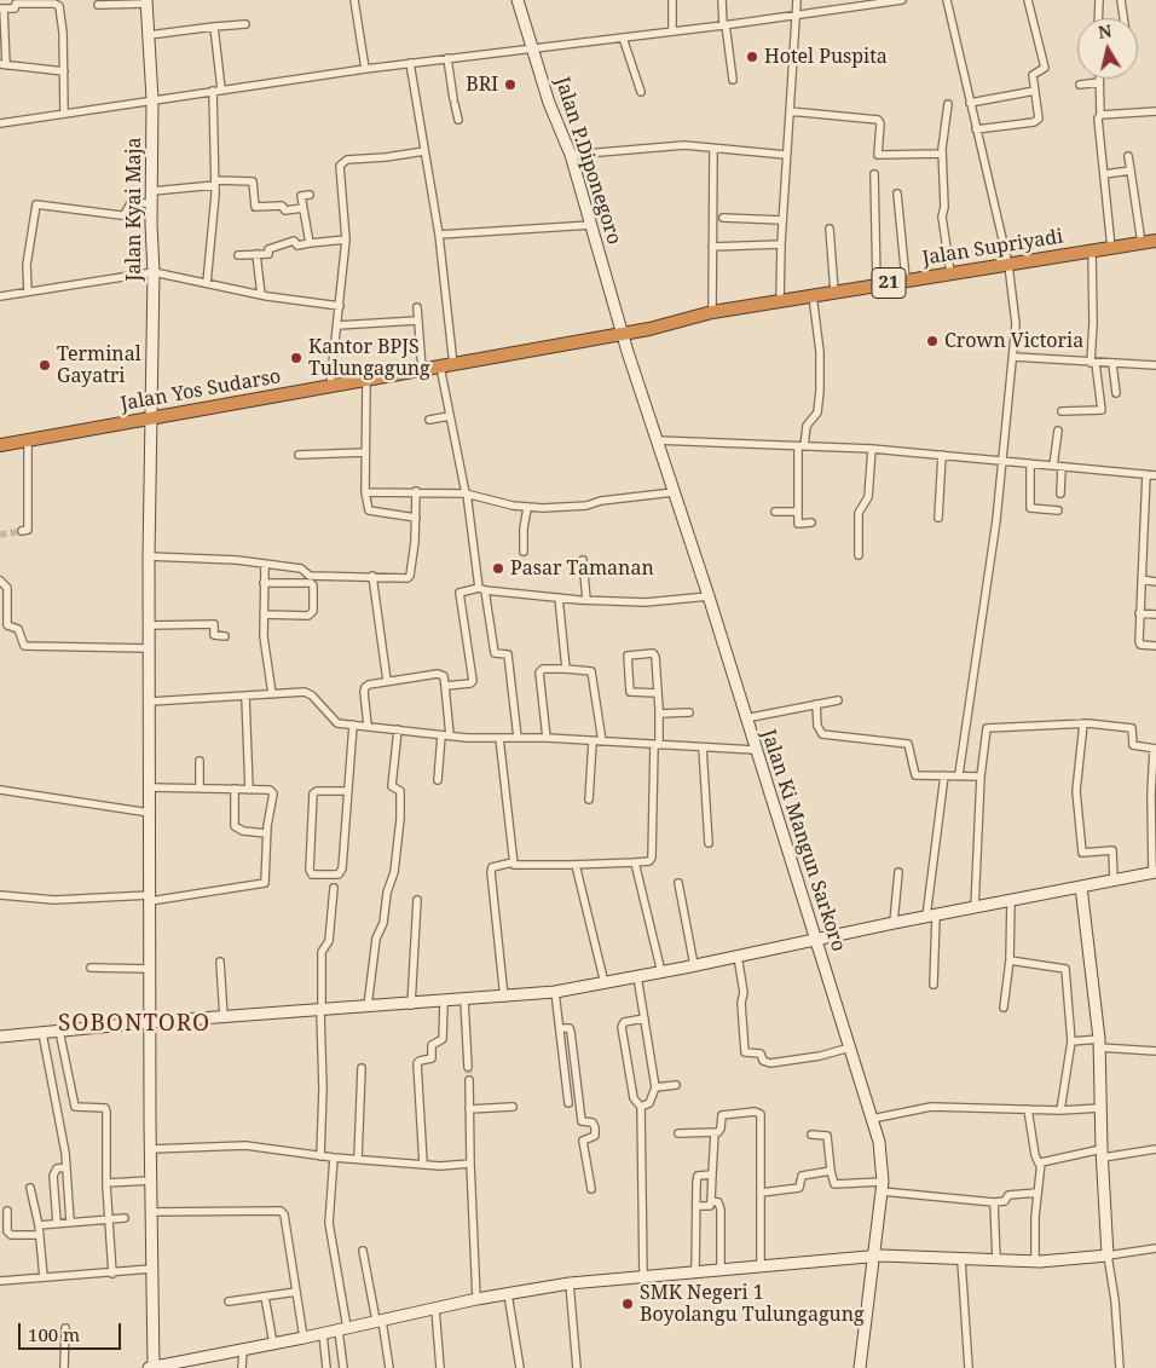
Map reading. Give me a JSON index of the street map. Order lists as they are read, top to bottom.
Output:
{
  "streets": {
    "highway": ["Jalan Supriyadi", "21", "Jalan Yos Sudarso"],
    "street": ["Jalan P.Diponegoro", "Jalan Kyai Maja", "Jalan Ki Mangun Sarkoro"]
  },
  "crossings": [
    ["Jalan P.Diponegoro", "Jalan Supriyadi"],
    ["Jalan P.Diponegoro", "Jalan Yos Sudarso"],
    ["Jalan P.Diponegoro", "Jalan Ki Mangun Sarkoro"],
    ["Jalan Kyai Maja", "Jalan Yos Sudarso"],
    ["Jalan Supriyadi", "Jalan Yos Sudarso"],
    ["Jalan Supriyadi", "Jalan Ki Mangun Sarkoro"],
    ["Jalan Yos Sudarso", "Jalan Ki Mangun Sarkoro"]
  ],
  "districts": ["SOBONTORO"],
  "places": [
    "Hotel Puspita",
    "BRI",
    "Crown Victoria",
    "Kantor BPJS Tulungagung",
    "Terminal Gayatri",
    "Pasar Tamanan",
    "SMK Negeri 1 Boyolangu Tulungagung"
  ],
  "scale_bar": "100 m",
  "north": "top"
}
